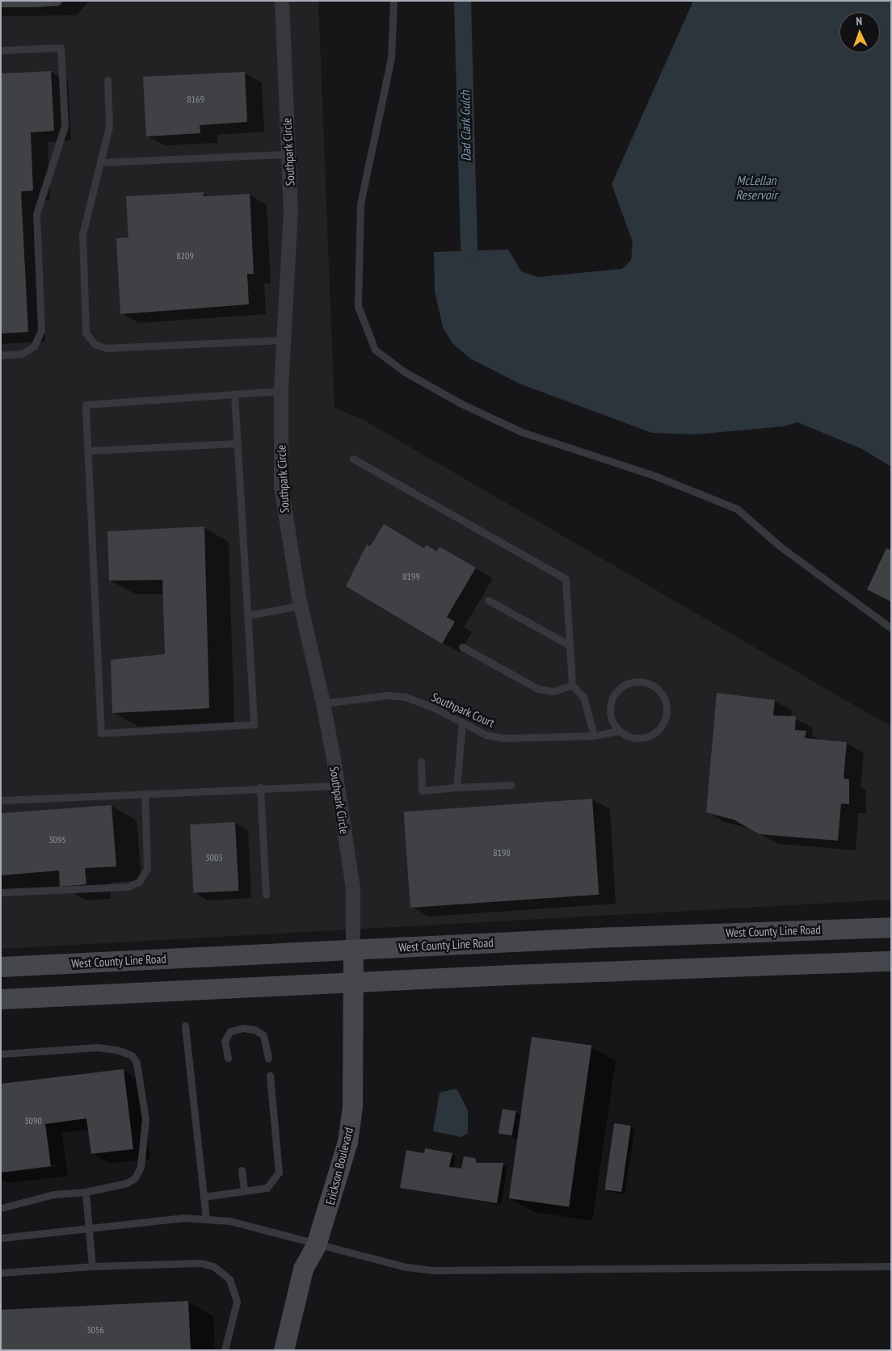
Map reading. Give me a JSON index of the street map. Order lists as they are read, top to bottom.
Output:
{
  "streets": {
    "main road": ["West County Line Road", "Erickson Boulevard"],
    "street": ["Southpark Circle"],
    "lane": ["Southpark Court"]
  },
  "crossings": [
    ["Southpark Circle", "Southpark Court"],
    ["Southpark Circle", "West County Line Road"],
    ["Southpark Circle", "Erickson Boulevard"],
    ["West County Line Road", "Erickson Boulevard"]
  ],
  "water": ["Dad Clark Gulch", "McLellan Reservoir"],
  "house_numbers": [
    "8169",
    "8209",
    "8199",
    "3095",
    "8198",
    "3005",
    "3090",
    "3056"
  ],
  "north": "top"
}
